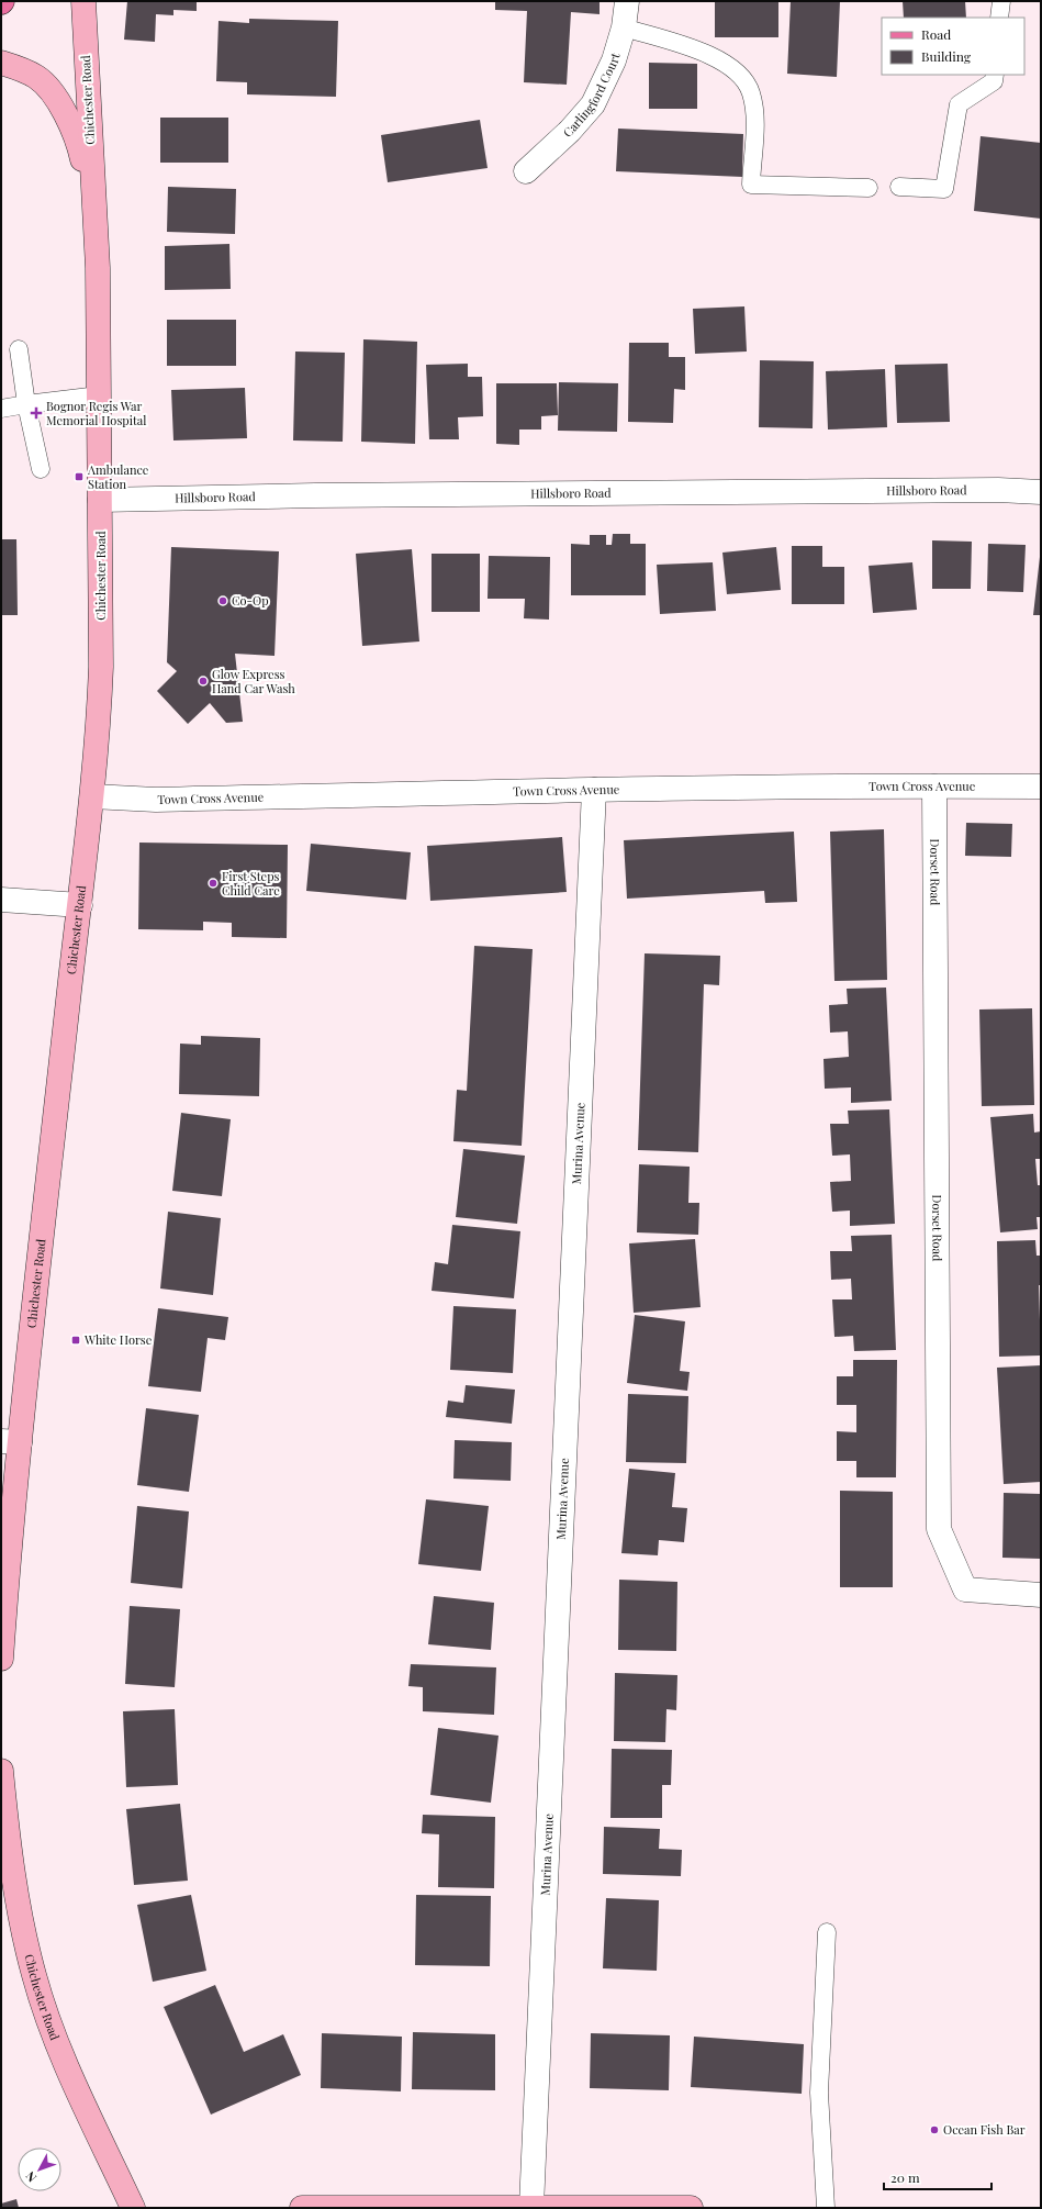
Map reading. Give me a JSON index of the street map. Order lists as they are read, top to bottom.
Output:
{
  "streets": {
    "main road": ["Chichester Road"],
    "street": [
      "Carlingford Court",
      "Hillsboro Road",
      "Town Cross Avenue",
      "Dorset Road",
      "Murina Avenue"
    ]
  },
  "crossings": [
    ["Chichester Road", "Hillsboro Road"],
    ["Chichester Road", "Town Cross Avenue"],
    ["Town Cross Avenue", "Dorset Road"],
    ["Town Cross Avenue", "Murina Avenue"]
  ],
  "places": {
    "health": ["Bognor Regis War Memorial Hospital"],
    "transit": ["Ambulance Station", "White Horse"],
    "other": [
      "Co-Op",
      "Glow Express Hand Car Wash",
      "First Steps Child Care",
      "Ocean Fish Bar"
    ]
  },
  "legend": ["Road", "Building"],
  "scale_bar": "20 m",
  "north": "bottom left"
}
